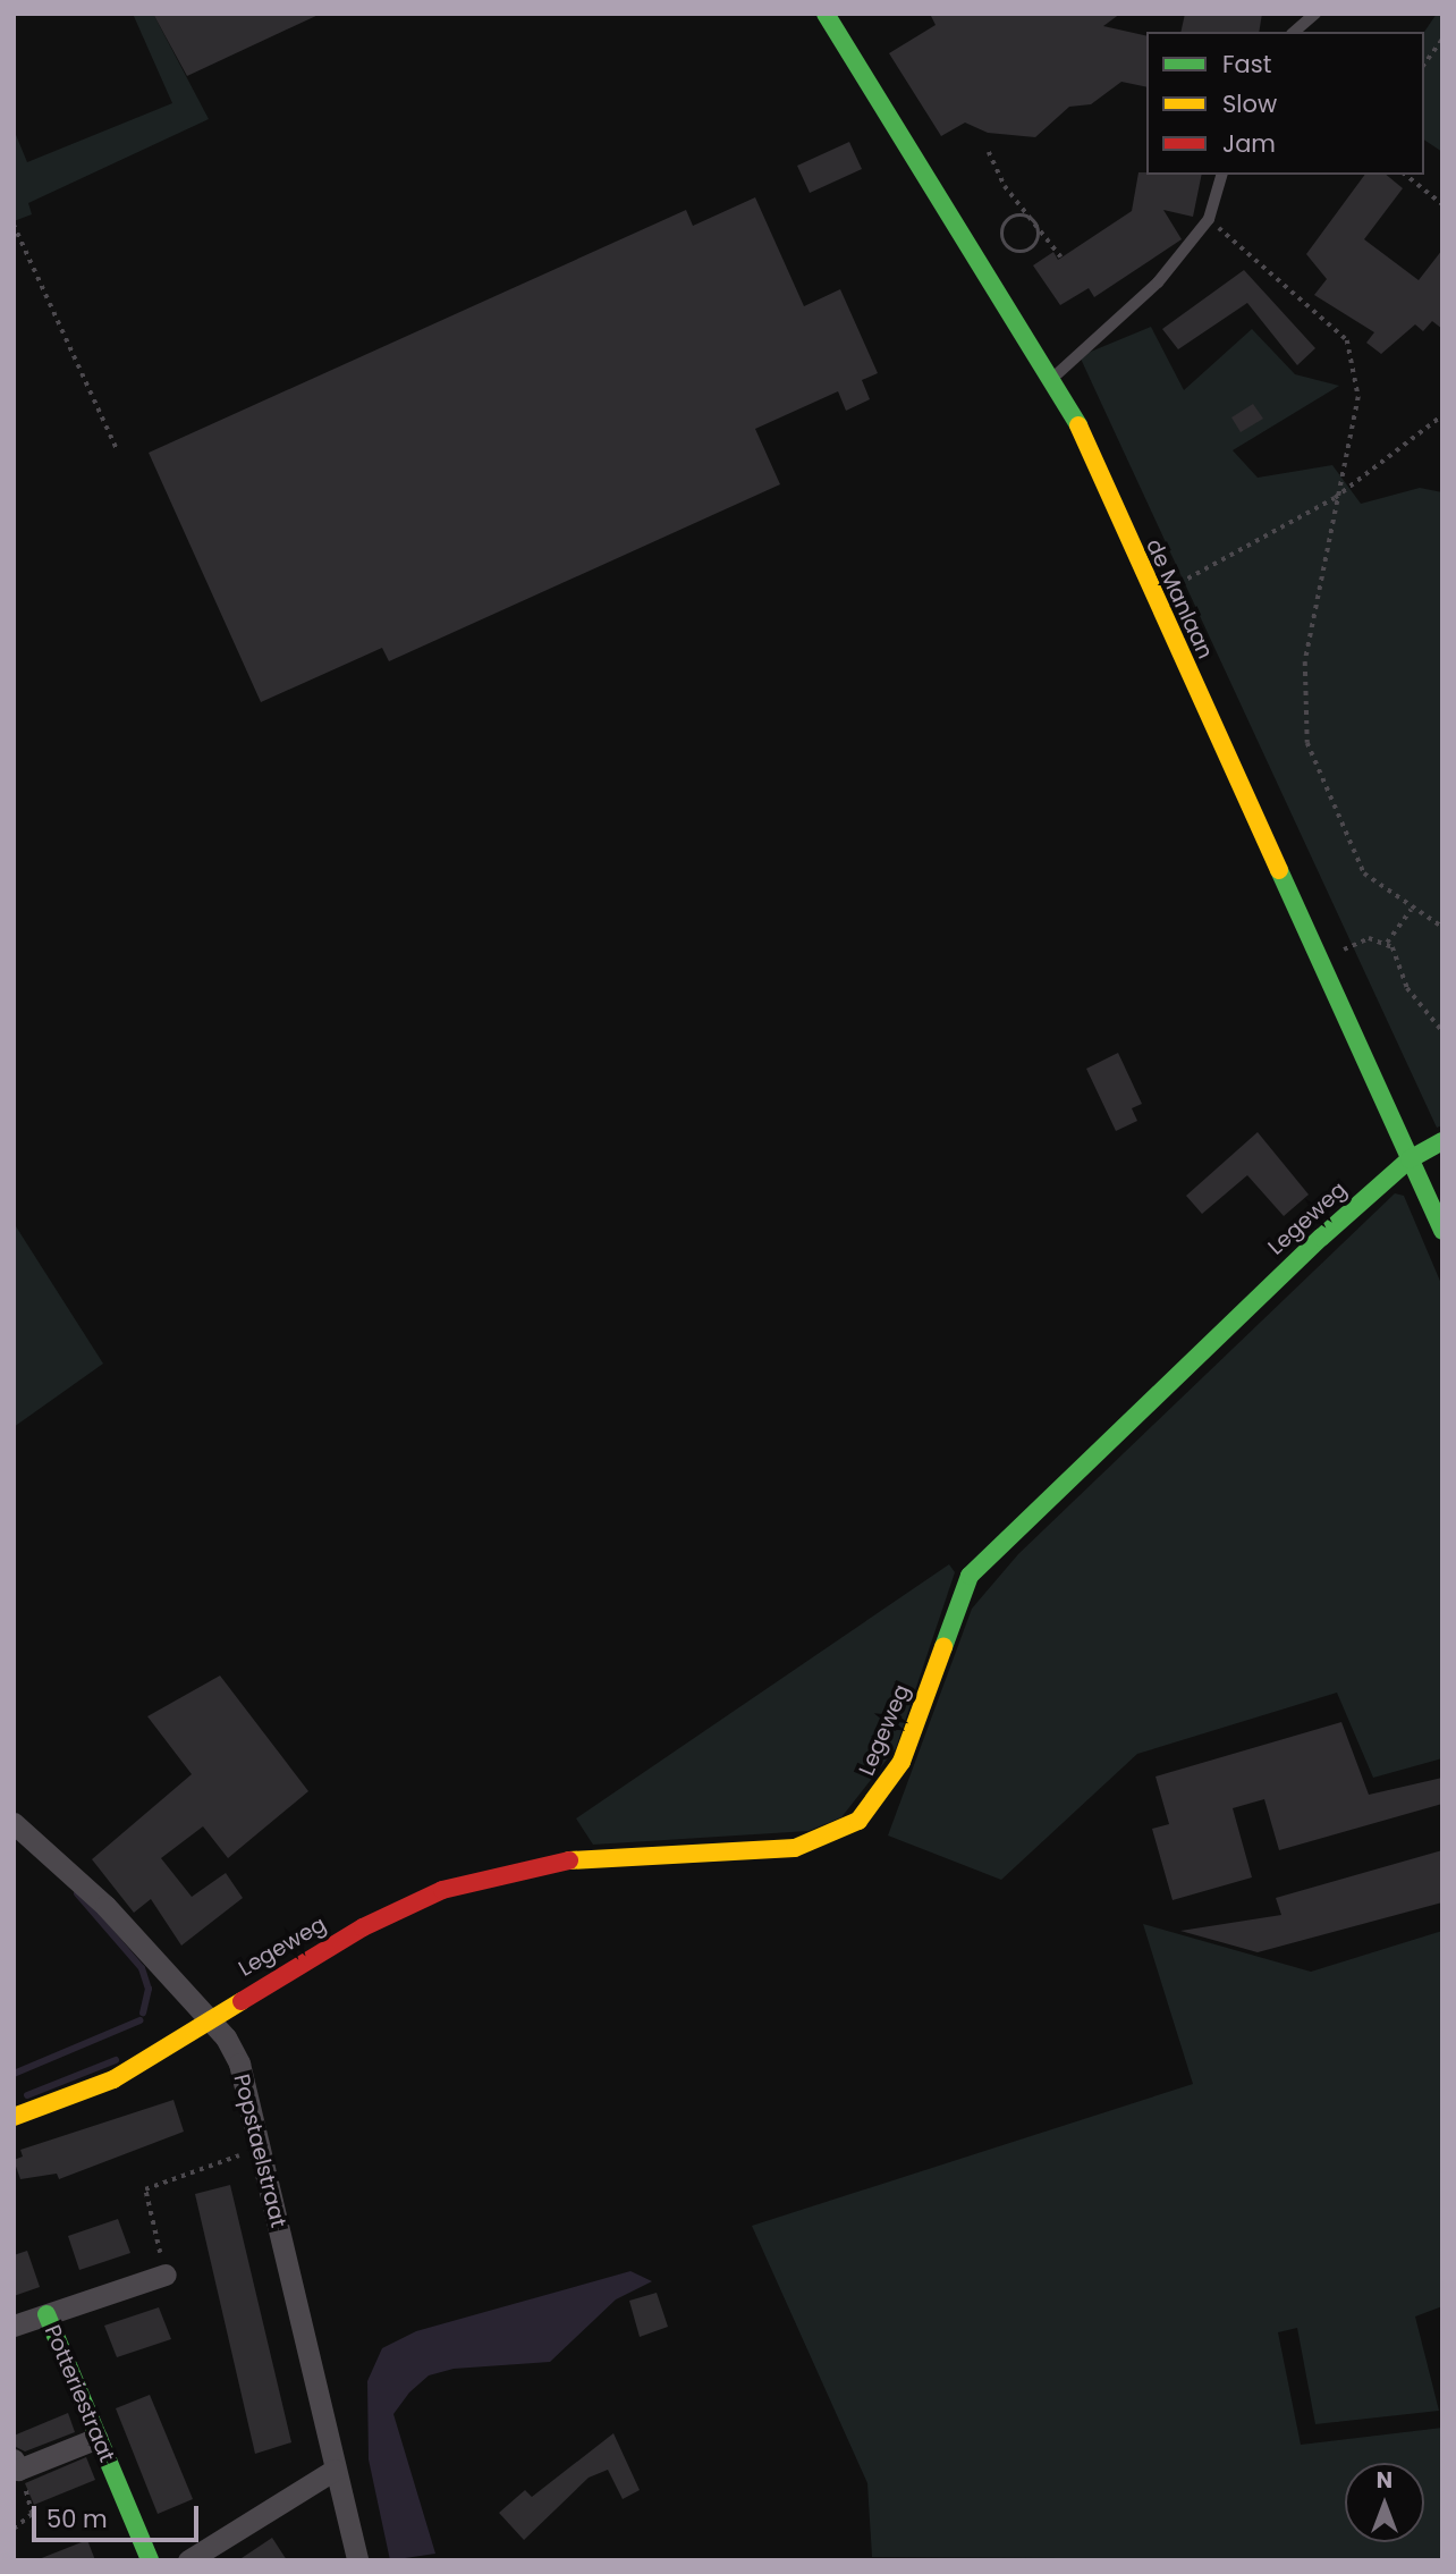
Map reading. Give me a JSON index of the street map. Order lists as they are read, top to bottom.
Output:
{
  "streets": {
    "street": [
      "de Manlaan",
      "Legeweg",
      "Popstaelstraat",
      "Potteriestraat"
    ]
  },
  "crossings": [
    ["de Manlaan", "Legeweg"],
    ["Legeweg", "Popstaelstraat"]
  ],
  "legend": ["Fast", "Slow", "Jam"],
  "scale_bar": "50 m",
  "north": "top"
}
